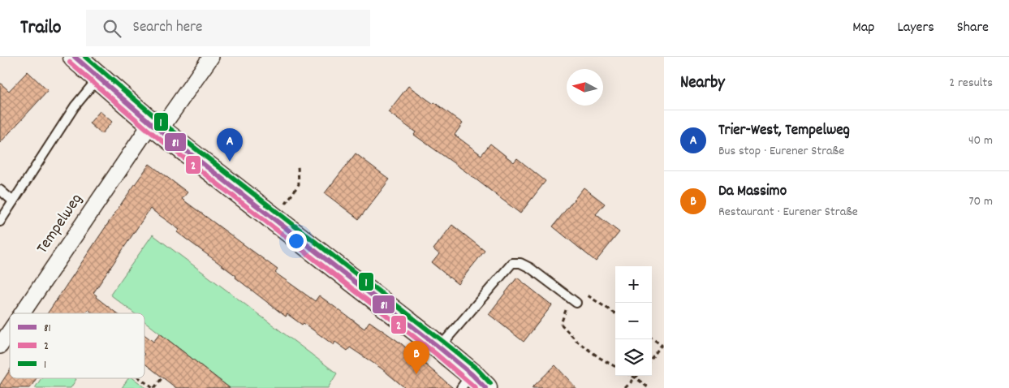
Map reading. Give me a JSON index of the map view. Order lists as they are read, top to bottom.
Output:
{
  "streets": {
    "street": ["Tempelweg"]
  },
  "lines": ["transit line 81", "transit line 1", "transit line 2"],
  "legend": ["81", "2", "1"],
  "north": "left",
  "page": {
    "header": "Trailo",
    "search": "Search here",
    "nav": ["Map", "Layers", "Share"],
    "heading": ["Nearby", "2 results"],
    "list": [
      {
        "mark": "A",
        "name": "Trier-West, Tempelweg",
        "note": "Bus stop · Eurener Straße",
        "value": "40 m"
      },
      {
        "mark": "B",
        "name": "Da Massimo",
        "note": "Restaurant · Eurener Straße",
        "value": "70 m"
      }
    ],
    "pins": ["A", "B"],
    "map_buttons": ["+", "−"]
  }
}
